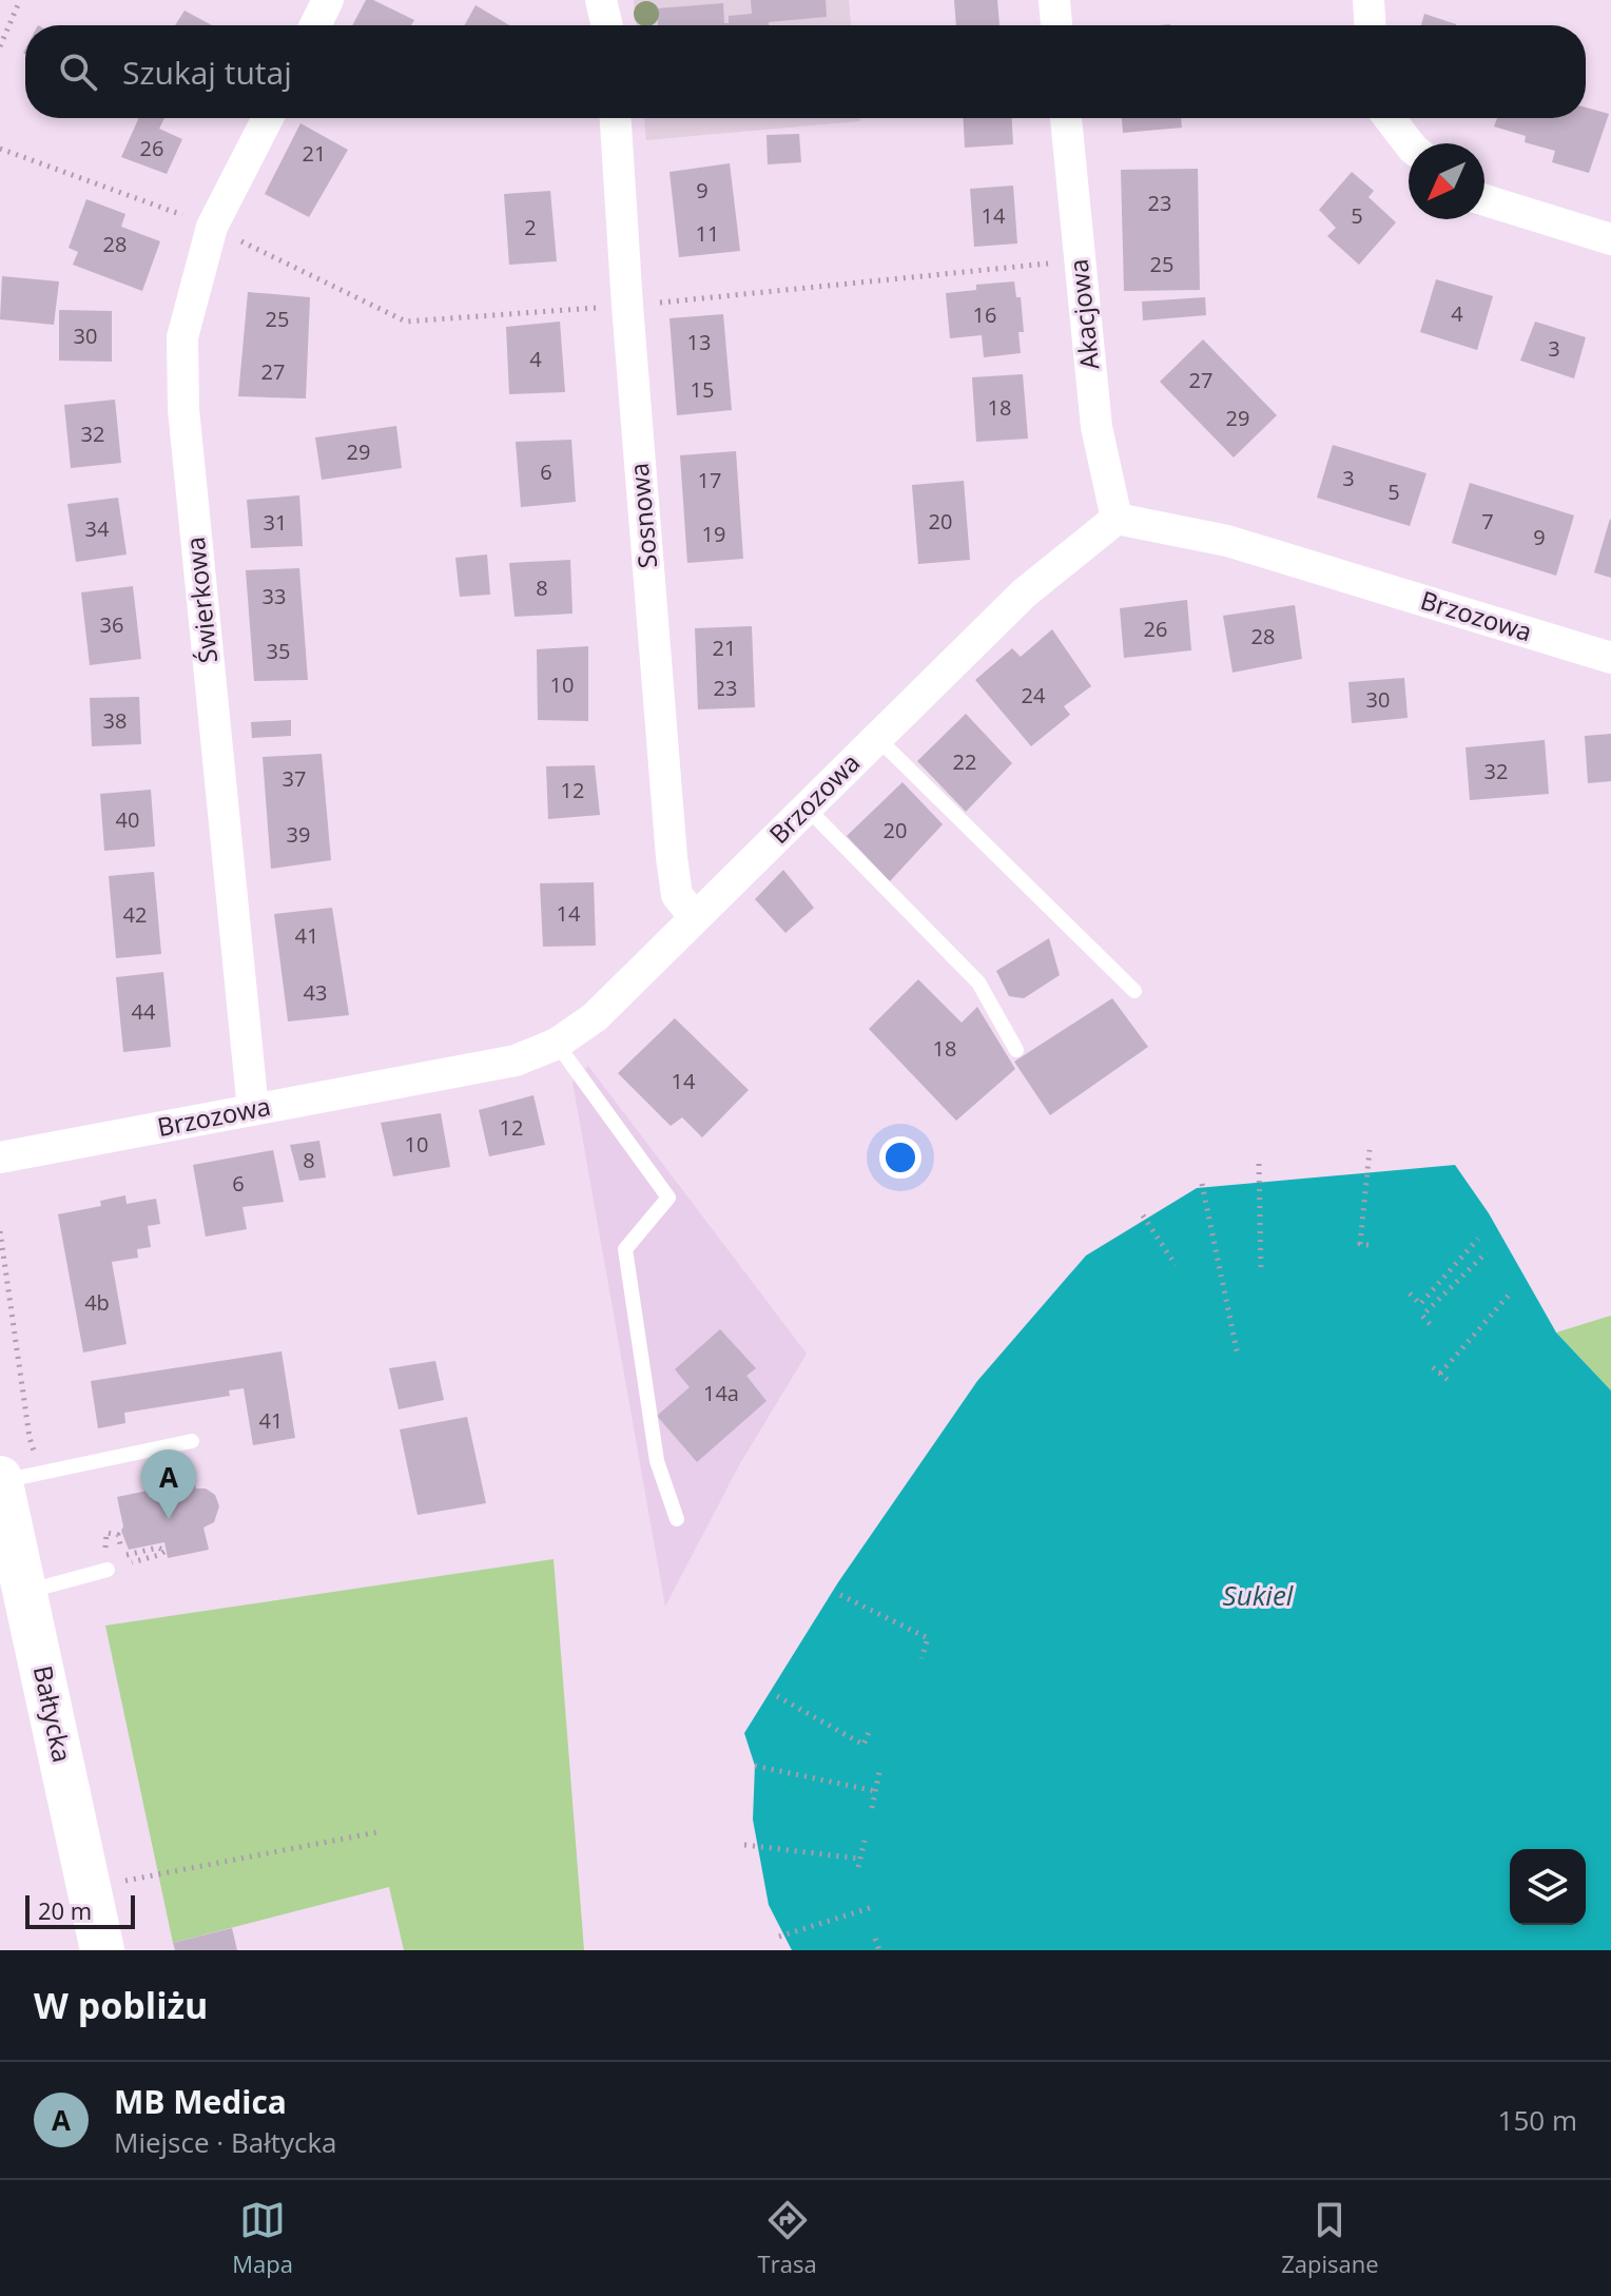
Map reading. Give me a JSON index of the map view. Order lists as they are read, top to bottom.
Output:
{
  "streets": {
    "main road": ["Bałtycka"],
    "street": [
      "Akacjowa",
      "Sosnowa",
      "Świerkowa",
      "Brzozowa"
    ]
  },
  "crossings": [
    ["Akacjowa", "Brzozowa"],
    ["Sosnowa", "Brzozowa"],
    ["Świerkowa", "Brzozowa"]
  ],
  "water": ["Sukiel"],
  "house_numbers": [
    "26",
    "21",
    "9",
    "23",
    "14",
    "5",
    "2",
    "11",
    "28",
    "25",
    "4",
    "16",
    "25",
    "30",
    "13",
    "3",
    "4",
    "27",
    "27",
    "15",
    "18",
    "29",
    "32",
    "29",
    "6",
    "3",
    "17",
    "5",
    "20",
    "7",
    "31",
    "34",
    "19",
    "9",
    "8",
    "33",
    "36",
    "26",
    "28",
    "21",
    "35",
    "10",
    "23",
    "24",
    "30",
    "38",
    "22",
    "32",
    "37",
    "12",
    "40",
    "20",
    "39",
    "14",
    "42",
    "41",
    "43",
    "44",
    "18",
    "14",
    "12",
    "10",
    "8",
    "6",
    "4b",
    "14a",
    "41"
  ],
  "scale_bar": "20 m",
  "north": "bottom left",
  "page": {
    "search": "Szukaj tutaj",
    "pins": "A",
    "scale": "20 m",
    "heading": "W pobliżu",
    "list": [
      {
        "mark": "A",
        "name": "MB Medica",
        "note": "Miejsce · Bałtycka",
        "value": "150 m"
      }
    ],
    "nav": ["Mapa", "Trasa", "Zapisane"]
  }
}
